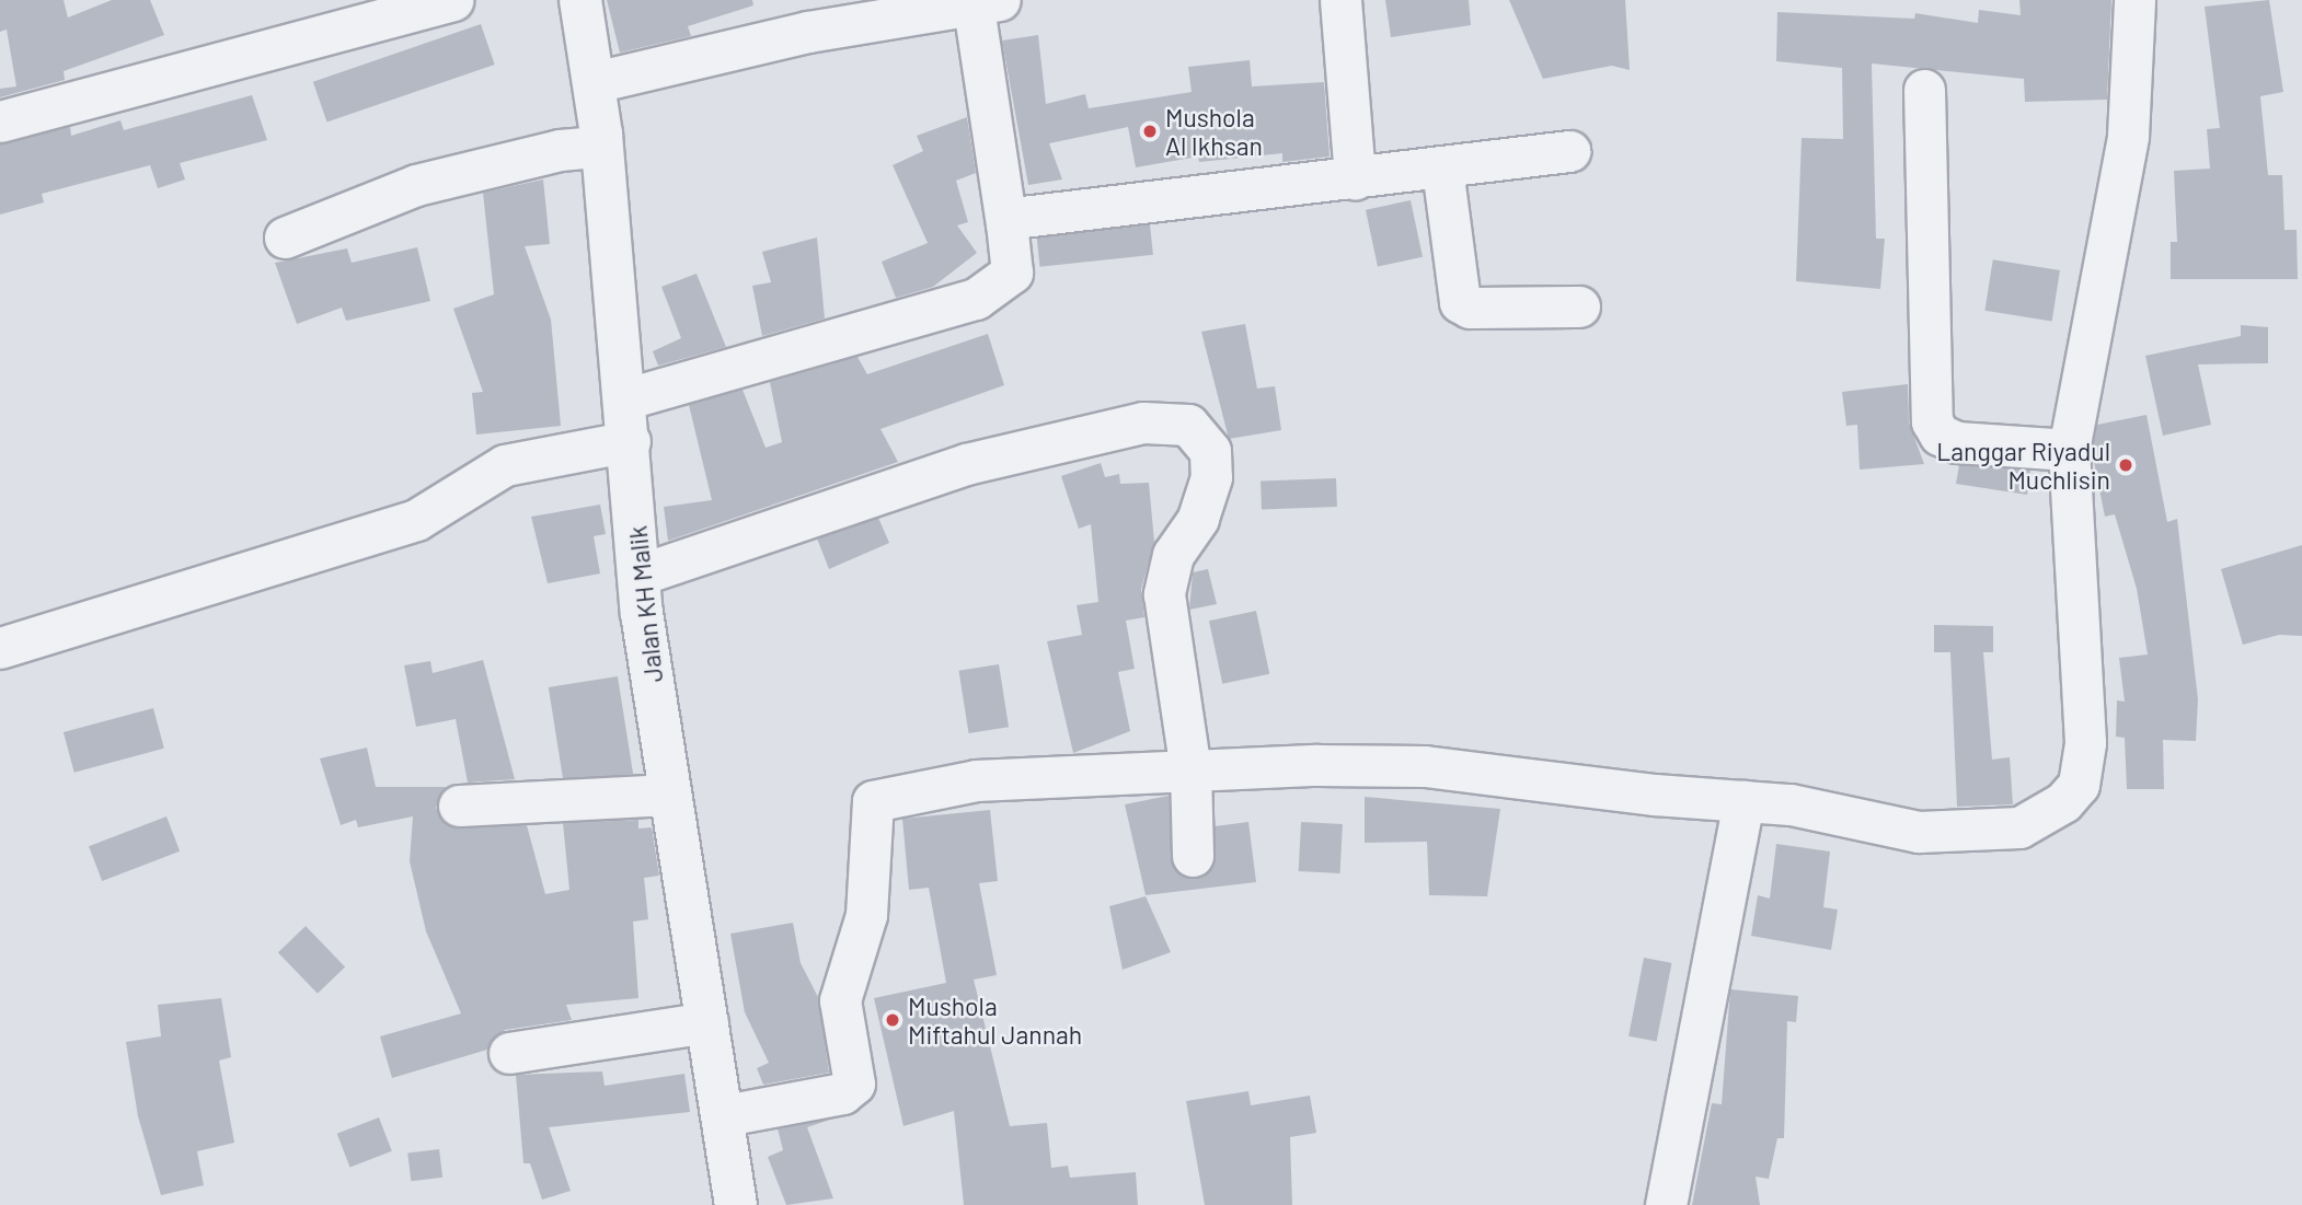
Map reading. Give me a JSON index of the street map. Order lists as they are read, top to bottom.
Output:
{
  "streets": {
    "street": ["Jalan KH Malik"]
  },
  "places": ["Mushola Al Ikhsan", "Langgar Riyadul Muchlisin", "Mushola Miftahul Jannah"]
}
